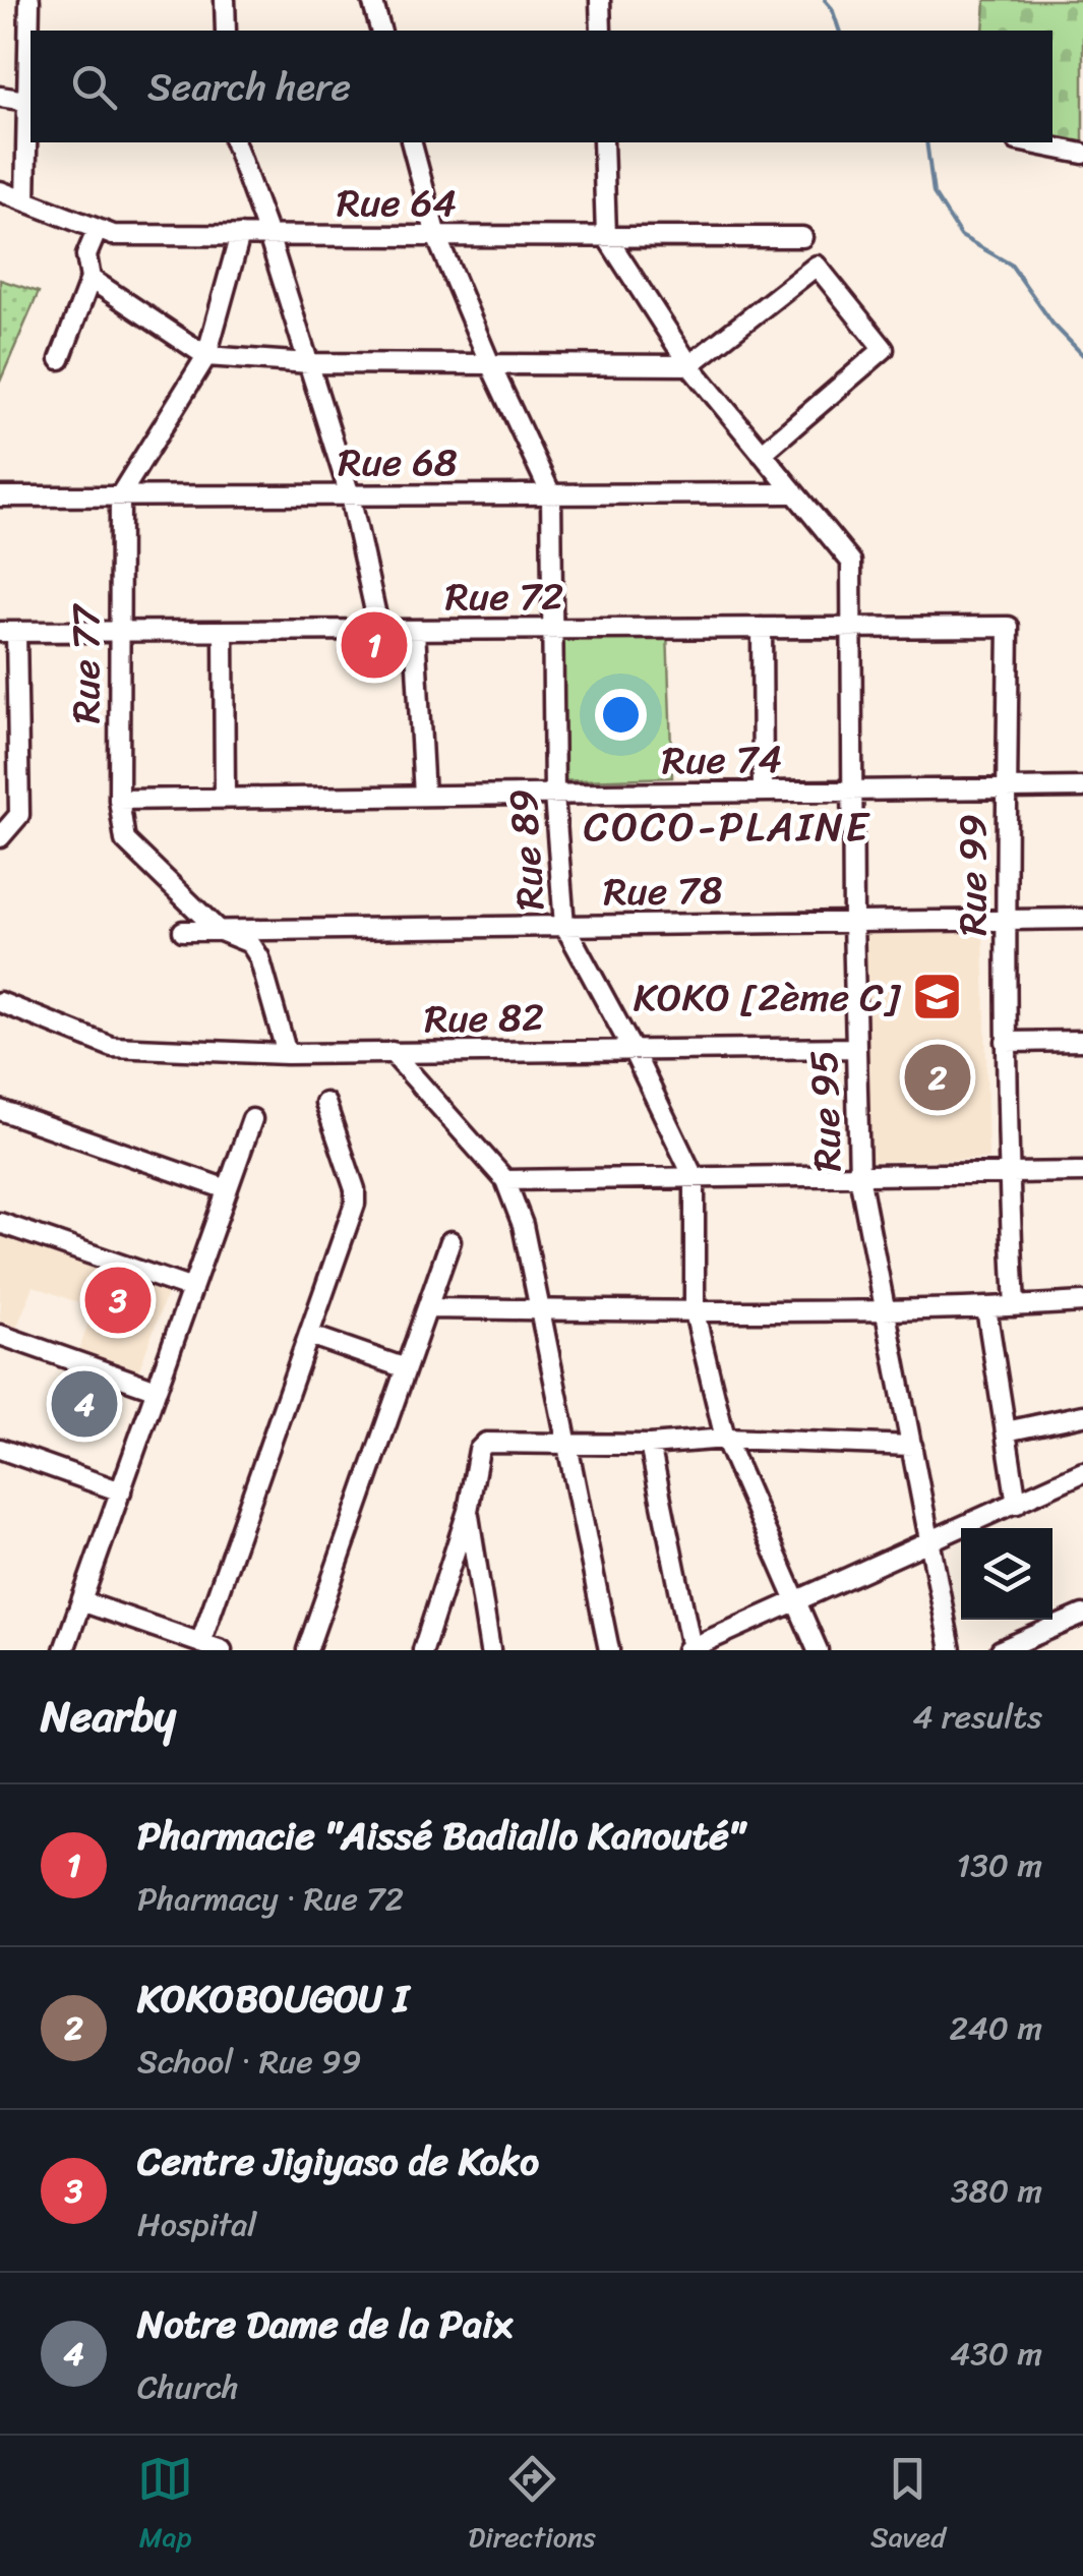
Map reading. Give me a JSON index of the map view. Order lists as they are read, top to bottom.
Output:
{
  "streets": {
    "street": [
      "Rue 64",
      "Rue 68",
      "Rue 72",
      "Rue 77",
      "Rue 74",
      "Rue 89",
      "Rue 99",
      "Rue 78",
      "Rue 82",
      "Rue 95"
    ]
  },
  "crossings": [
    ["Rue 64", "Rue 89"],
    ["Rue 68", "Rue 77"],
    ["Rue 68", "Rue 89"],
    ["Rue 68", "Rue 95"],
    ["Rue 72", "Rue 77"],
    ["Rue 72", "Rue 89"],
    ["Rue 72", "Rue 99"],
    ["Rue 72", "Rue 95"],
    ["Rue 77", "Rue 74"],
    ["Rue 77", "Rue 78"],
    ["Rue 77", "Rue 82"],
    ["Rue 74", "Rue 89"],
    ["Rue 74", "Rue 99"],
    ["Rue 74", "Rue 95"],
    ["Rue 89", "Rue 78"],
    ["Rue 89", "Rue 82"],
    ["Rue 99", "Rue 78"],
    ["Rue 78", "Rue 95"],
    ["Rue 82", "Rue 95"]
  ],
  "districts": ["COCO-PLAINE"],
  "places": {
    "school or university": ["KOKO [2ème C]"]
  },
  "page": {
    "search": "Search here",
    "pins": [
      "1",
      "2",
      "3",
      "4"
    ],
    "heading": ["Nearby", "4 results"],
    "list": [
      {
        "mark": "1",
        "name": "Pharmacie \"Aissé Badiallo Kanouté\"",
        "note": "Pharmacy · Rue 72",
        "value": "130 m"
      },
      {
        "mark": "2",
        "name": "KOKOBOUGOU I",
        "note": "School · Rue 99",
        "value": "240 m"
      },
      {
        "mark": "3",
        "name": "Centre Jigiyaso de Koko",
        "note": "Hospital",
        "value": "380 m"
      },
      {
        "mark": "4",
        "name": "Notre Dame de la Paix",
        "note": "Church",
        "value": "430 m"
      }
    ],
    "nav": ["Map", "Directions", "Saved"]
  }
}
